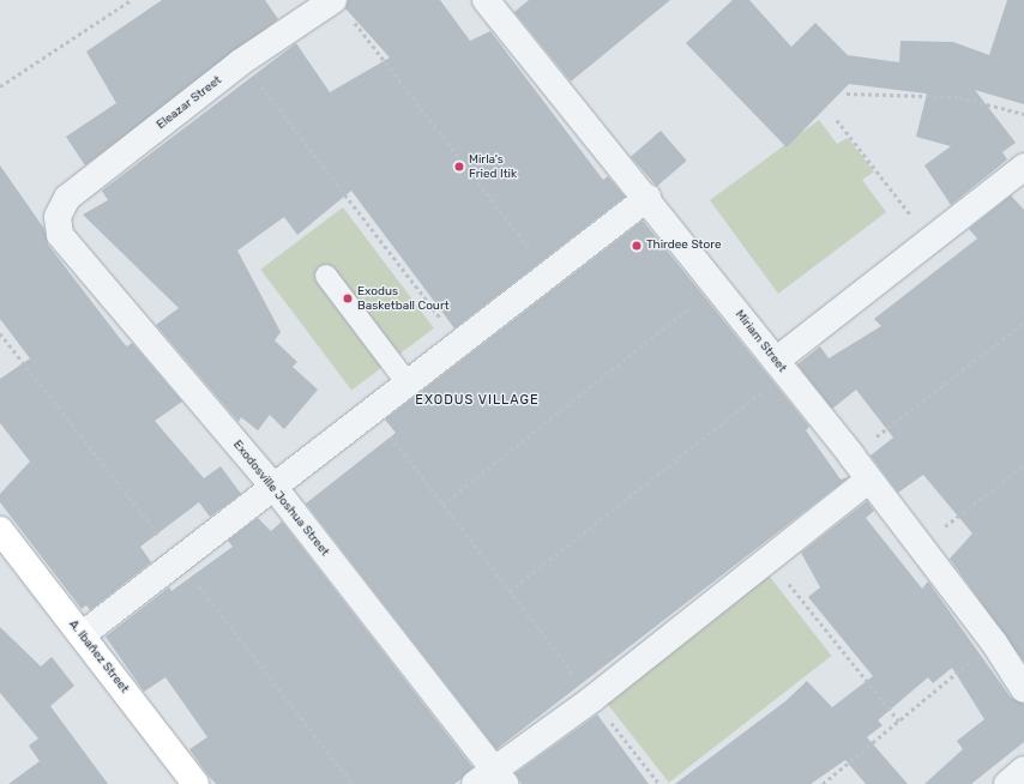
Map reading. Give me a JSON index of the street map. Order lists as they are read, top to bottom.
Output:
{
  "streets": {
    "street": [
      "Eleazar Street",
      "Miriam Street",
      "Exodosville Joshua Street",
      "A. Ibañez Street"
    ]
  },
  "crossings": [
    ["Eleazar Street", "Exodosville Joshua Street"]
  ],
  "districts": ["EXODUS VILLAGE"],
  "places": ["Mirla's Fried Itik", "Thirdee Store", "Exodus Basketball Court"]
}
